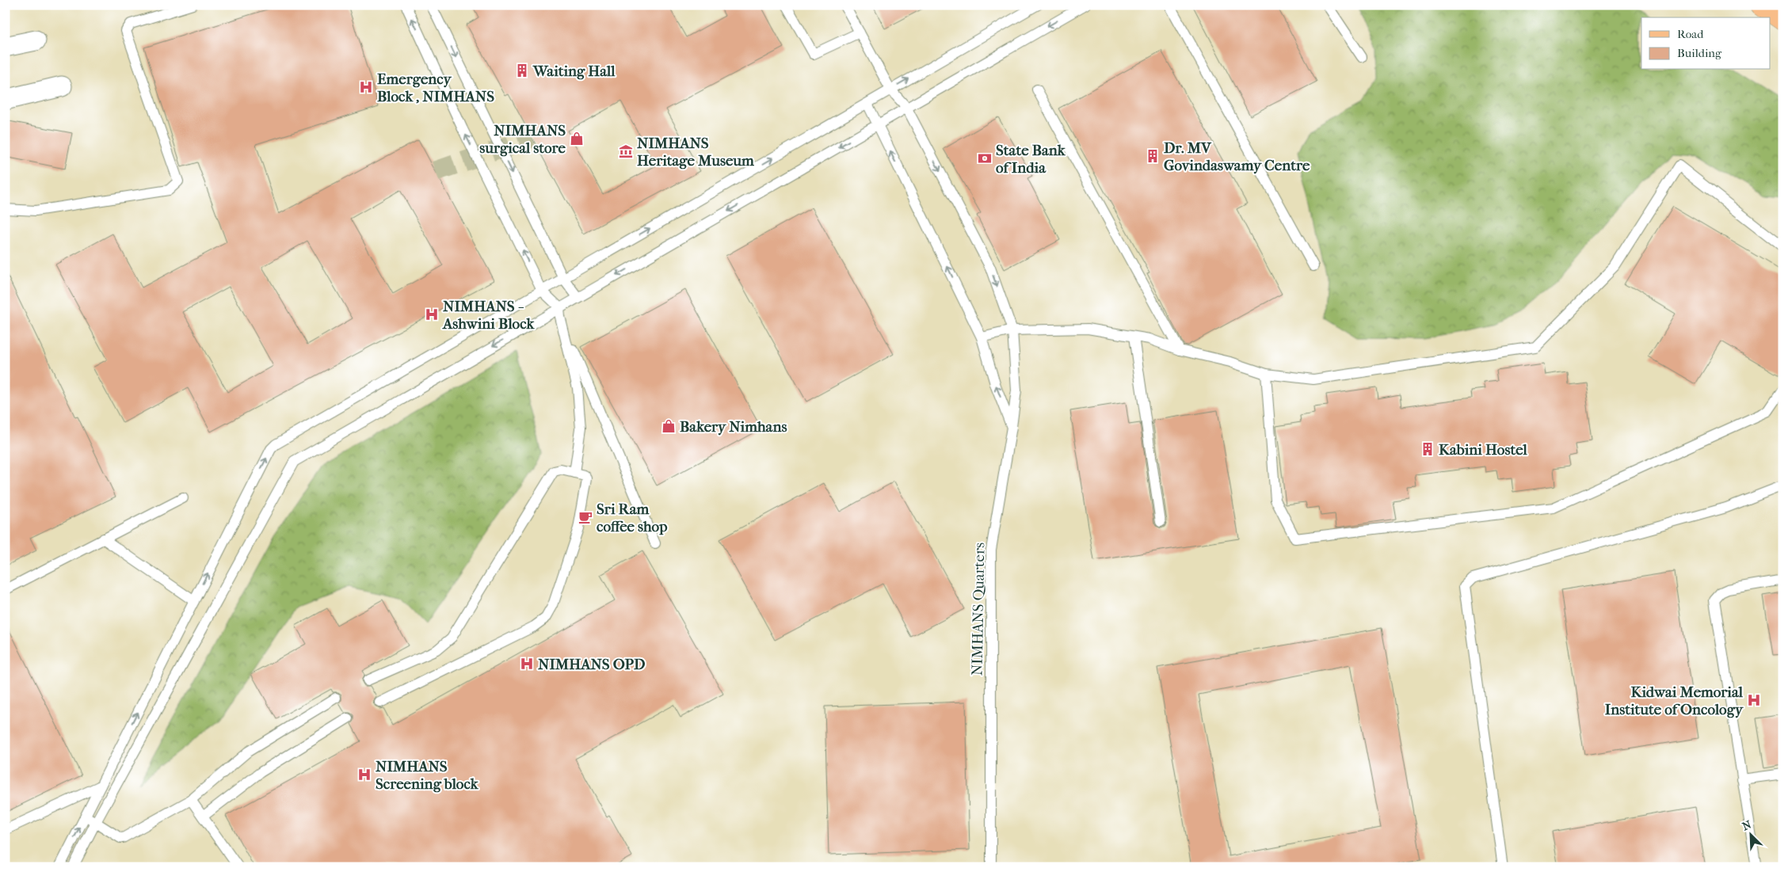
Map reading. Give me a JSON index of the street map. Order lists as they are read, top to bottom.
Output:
{
  "streets": {
    "lane": ["NIMHANS Quarters"]
  },
  "places": {
    "building": ["Waiting Hall", "Dr. MV Govindaswamy Centre", "Kabini Hostel"],
    "hospital": [
      "Emergency Block , NIMHANS",
      "NIMHANS - Ashwini Block",
      "NIMHANS OPD",
      "Kidwai Memorial Institute of Oncology",
      "NIMHANS Screening block"
    ],
    "shop": ["NIMHANS surgical store", "Bakery Nimhans"],
    "museum": ["NIMHANS Heritage Museum"],
    "bank": ["State Bank of India"],
    "cafe": ["Sri Ram coffee shop"]
  },
  "legend": ["Road", "Building"],
  "north": "top left"
}
